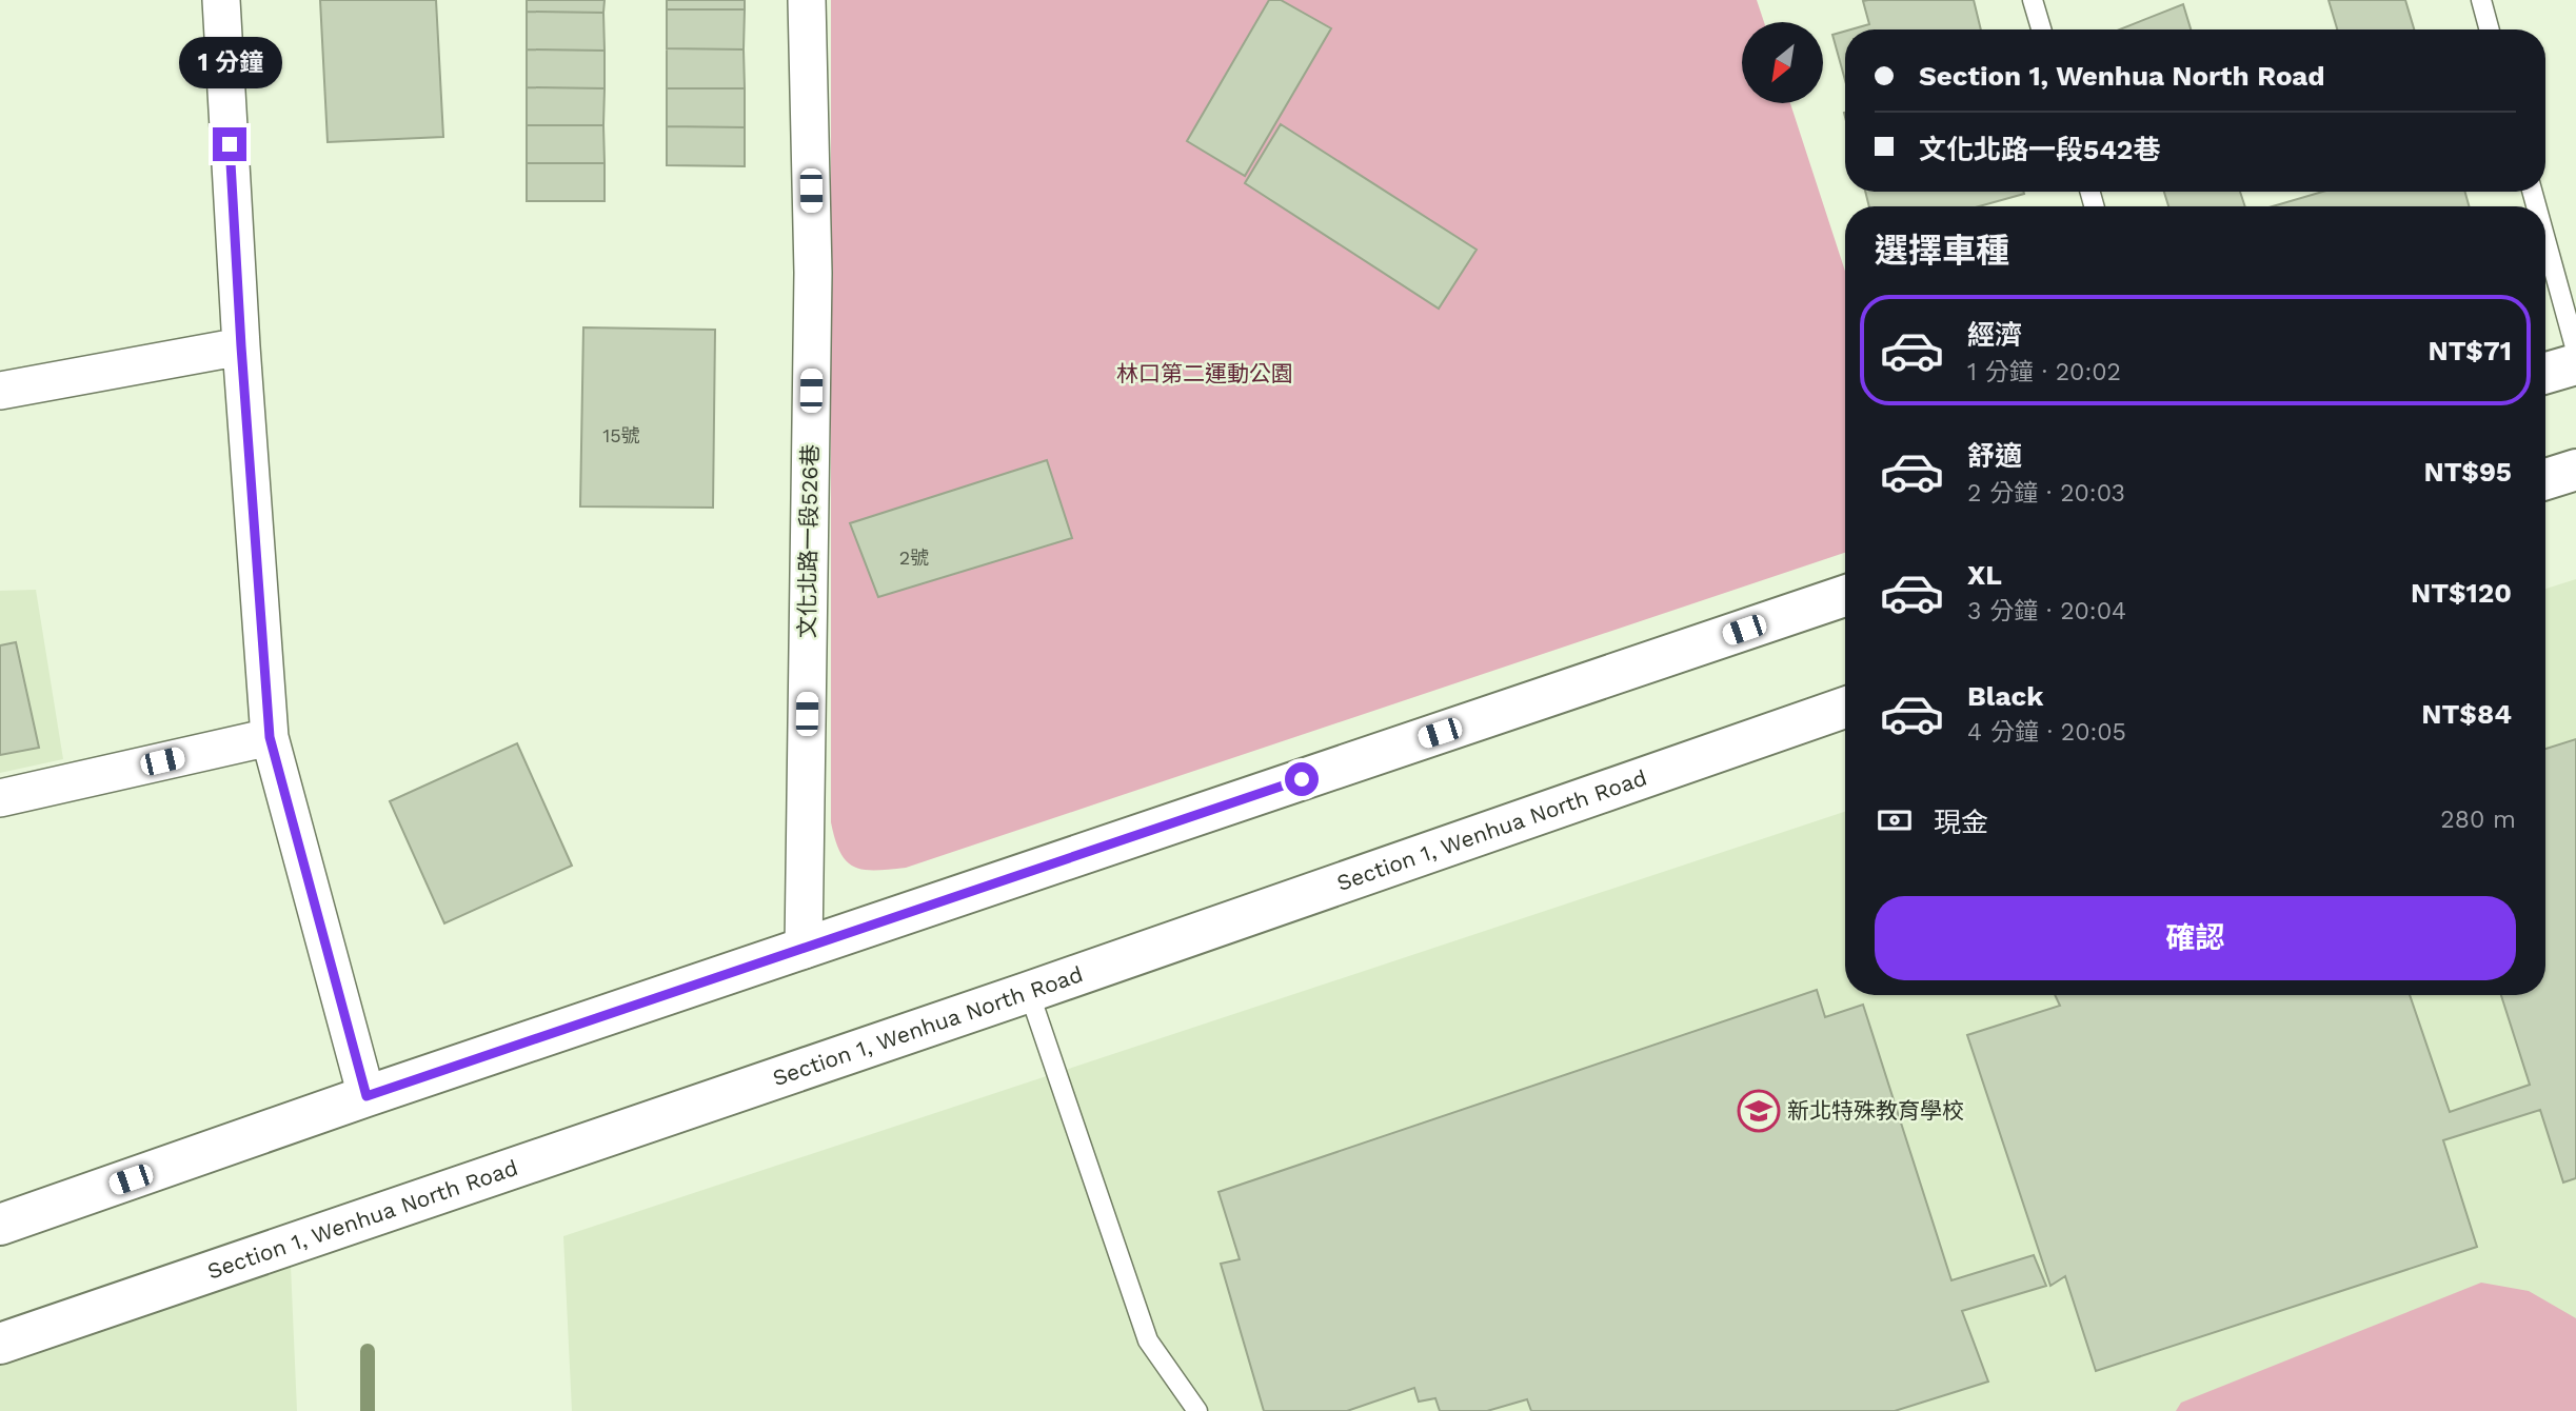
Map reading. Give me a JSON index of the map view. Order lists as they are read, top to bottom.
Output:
{
  "streets": {
    "main road": ["Section 1, Wenhua North Road"],
    "street": ["文化北路一段526巷"]
  },
  "parks": ["林口第二運動公園"],
  "places": {
    "school or university": ["新北特殊教育學校"]
  },
  "house_numbers": ["15號", "2號"],
  "north": "bottom left",
  "page": {
    "banner": ["Section 1, Wenhua North Road", "文化北路一段542巷"],
    "bubble": "1 分鐘",
    "heading": "選擇車種",
    "list": [
      {
        "name": "經濟",
        "note": "1 分鐘 · 20:02",
        "value": "NT$71"
      },
      {
        "name": "舒適",
        "note": "2 分鐘 · 20:03",
        "value": "NT$95"
      },
      {
        "name": "XL",
        "note": "3 分鐘 · 20:04",
        "value": "NT$120"
      },
      {
        "name": "Black",
        "note": "4 分鐘 · 20:05",
        "value": "NT$84"
      }
    ],
    "pay": ["現金", "280 m"],
    "buttons": "確認"
  }
}
